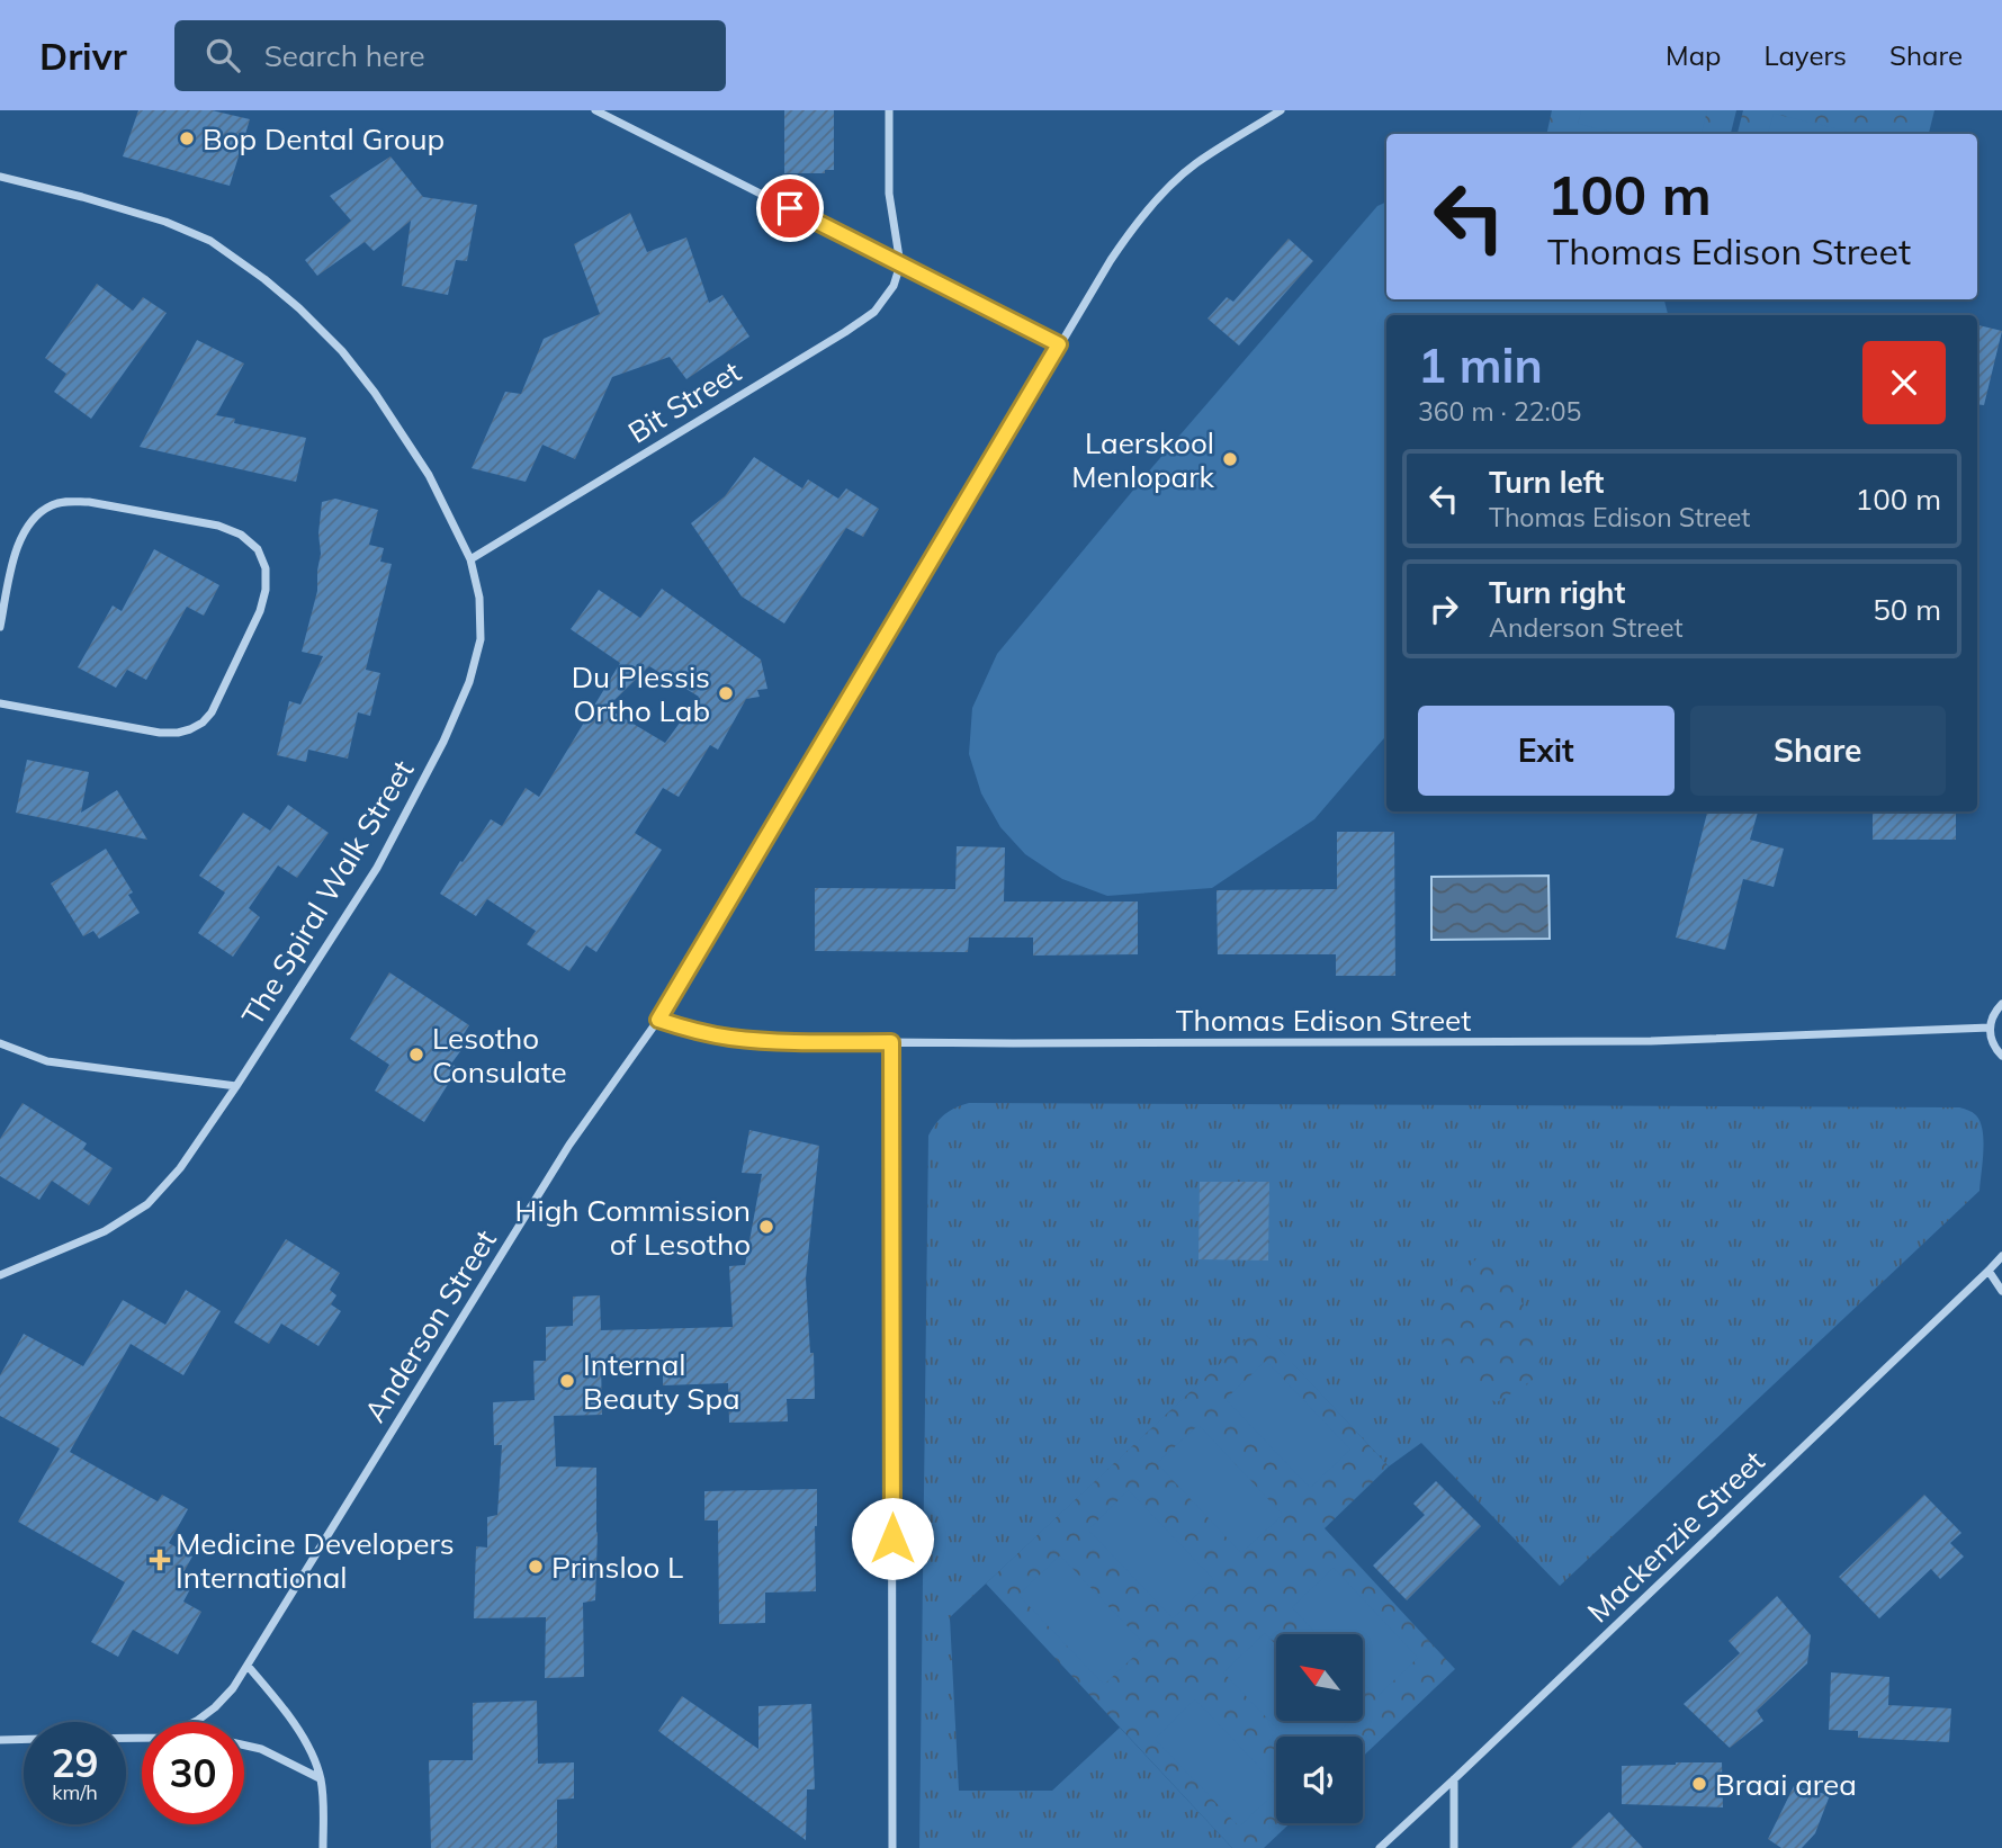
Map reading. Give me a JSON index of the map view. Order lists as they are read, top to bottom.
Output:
{
  "streets": {
    "street": [
      "Bit Street",
      "The Spiral Walk Street",
      "Thomas Edison Street",
      "Anderson Street",
      "Mackenzie Street"
    ]
  },
  "crossings": [
    ["Bit Street", "The Spiral Walk Street"],
    ["Thomas Edison Street", "Anderson Street"]
  ],
  "places": {
    "other": [
      "Bop Dental Group",
      "Laerskool Menlopark",
      "Du Plessis Ortho Lab",
      "Lesotho Consulate",
      "High Commission of Lesotho",
      "Internal Beauty Spa",
      "Prinsloo L",
      "Braai area"
    ],
    "health": ["Medicine Developers International"]
  },
  "north": "top left",
  "page": {
    "header": "Drivr",
    "search": "Search here",
    "nav": ["Map", "Layers", "Share"],
    "turn": ["100 m", "Thomas Edison Street"],
    "heading": ["1 min", "360 m · 22:05"],
    "list": [
      {
        "name": "Turn left",
        "note": "Thomas Edison Street",
        "value": "100 m"
      },
      {
        "name": "Turn right",
        "note": "Anderson Street",
        "value": "50 m"
      }
    ],
    "buttons": ["Exit", "Share"],
    "speed": "29 km/h",
    "limit": "30"
  }
}
